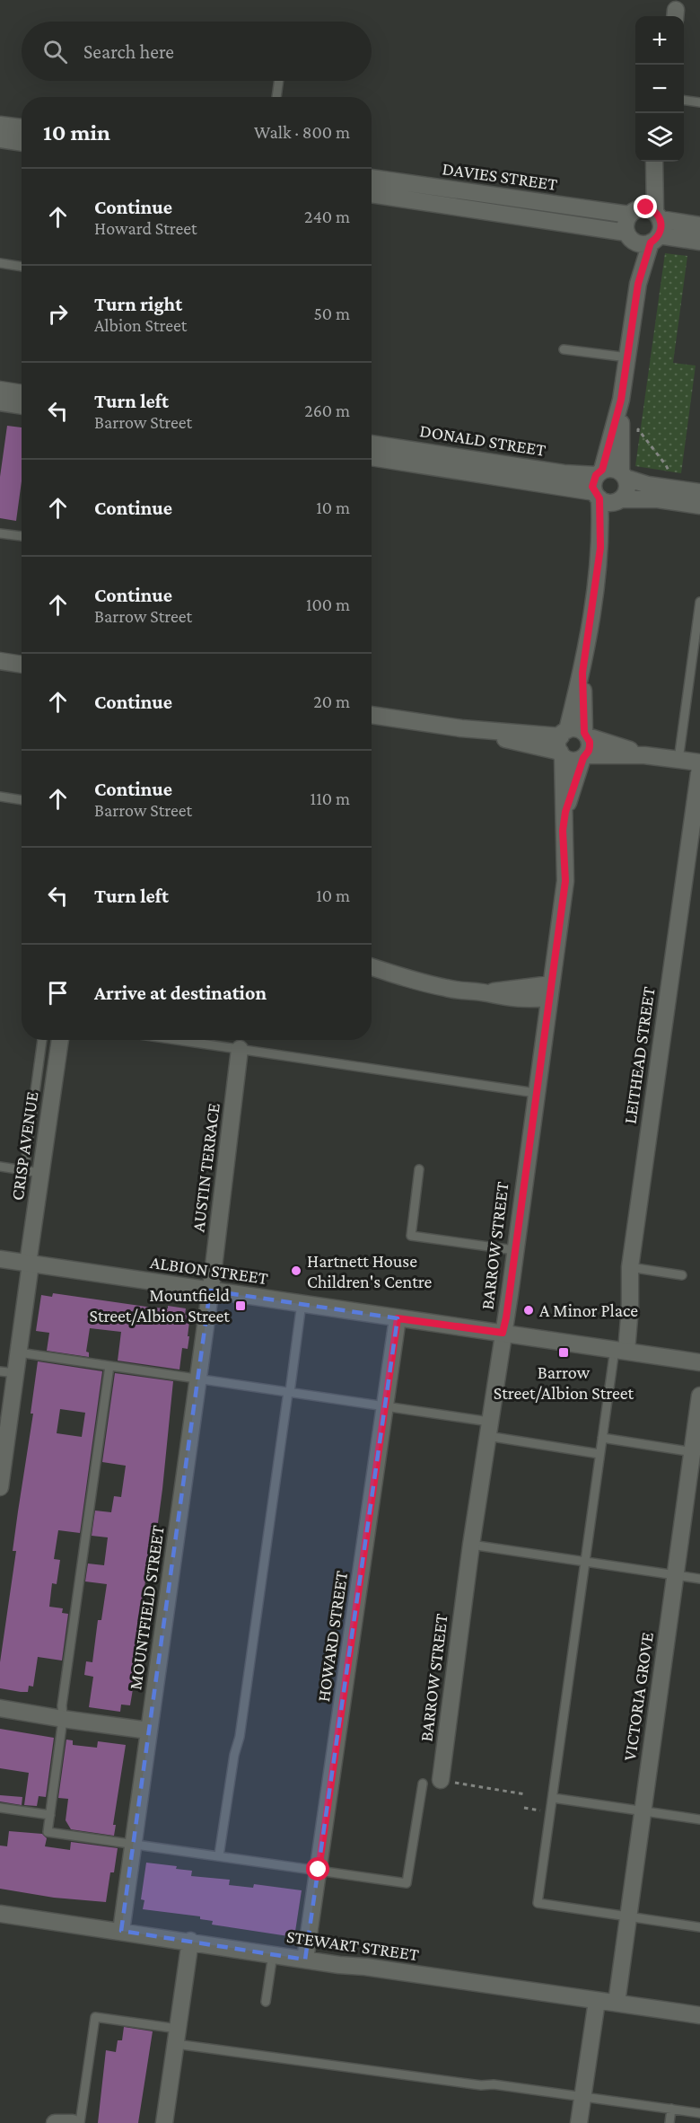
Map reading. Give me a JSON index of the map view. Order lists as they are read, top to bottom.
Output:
{
  "streets": {
    "street": [
      "DAVIES STREET",
      "DONALD STREET",
      "LEITHEAD STREET",
      "CRISP AVENUE",
      "AUSTIN TERRACE",
      "BARROW STREET",
      "ALBION STREET",
      "MOUNTFIELD STREET",
      "HOWARD STREET",
      "VICTORIA GROVE",
      "STEWART STREET"
    ]
  },
  "crossings": [
    ["DONALD STREET", "BARROW STREET"],
    ["LEITHEAD STREET", "ALBION STREET"],
    ["CRISP AVENUE", "ALBION STREET"],
    ["AUSTIN TERRACE", "ALBION STREET"],
    ["AUSTIN TERRACE", "MOUNTFIELD STREET"],
    ["BARROW STREET", "ALBION STREET"],
    ["ALBION STREET", "MOUNTFIELD STREET"],
    ["ALBION STREET", "HOWARD STREET"],
    ["MOUNTFIELD STREET", "STEWART STREET"],
    ["HOWARD STREET", "STEWART STREET"],
    ["VICTORIA GROVE", "STEWART STREET"]
  ],
  "places": {
    "other": ["Hartnett House Children's Centre", "A Minor Place"],
    "transit": ["Mountfield Street/Albion Street", "Barrow Street/Albion Street"]
  },
  "page": {
    "map_buttons": ["+", "−"],
    "search": "Search here",
    "heading": ["10 min", "Walk · 800 m"],
    "list": [
      ["Continue", "Howard Street", "240 m"],
      ["Turn right", "Albion Street", "50 m"],
      ["Turn left", "Barrow Street", "260 m"],
      ["Continue", "10 m"],
      ["Continue", "Barrow Street", "100 m"],
      ["Continue", "20 m"],
      ["Continue", "Barrow Street", "110 m"],
      ["Turn left", "10 m"],
      "Arrive at destination"
    ]
  }
}
